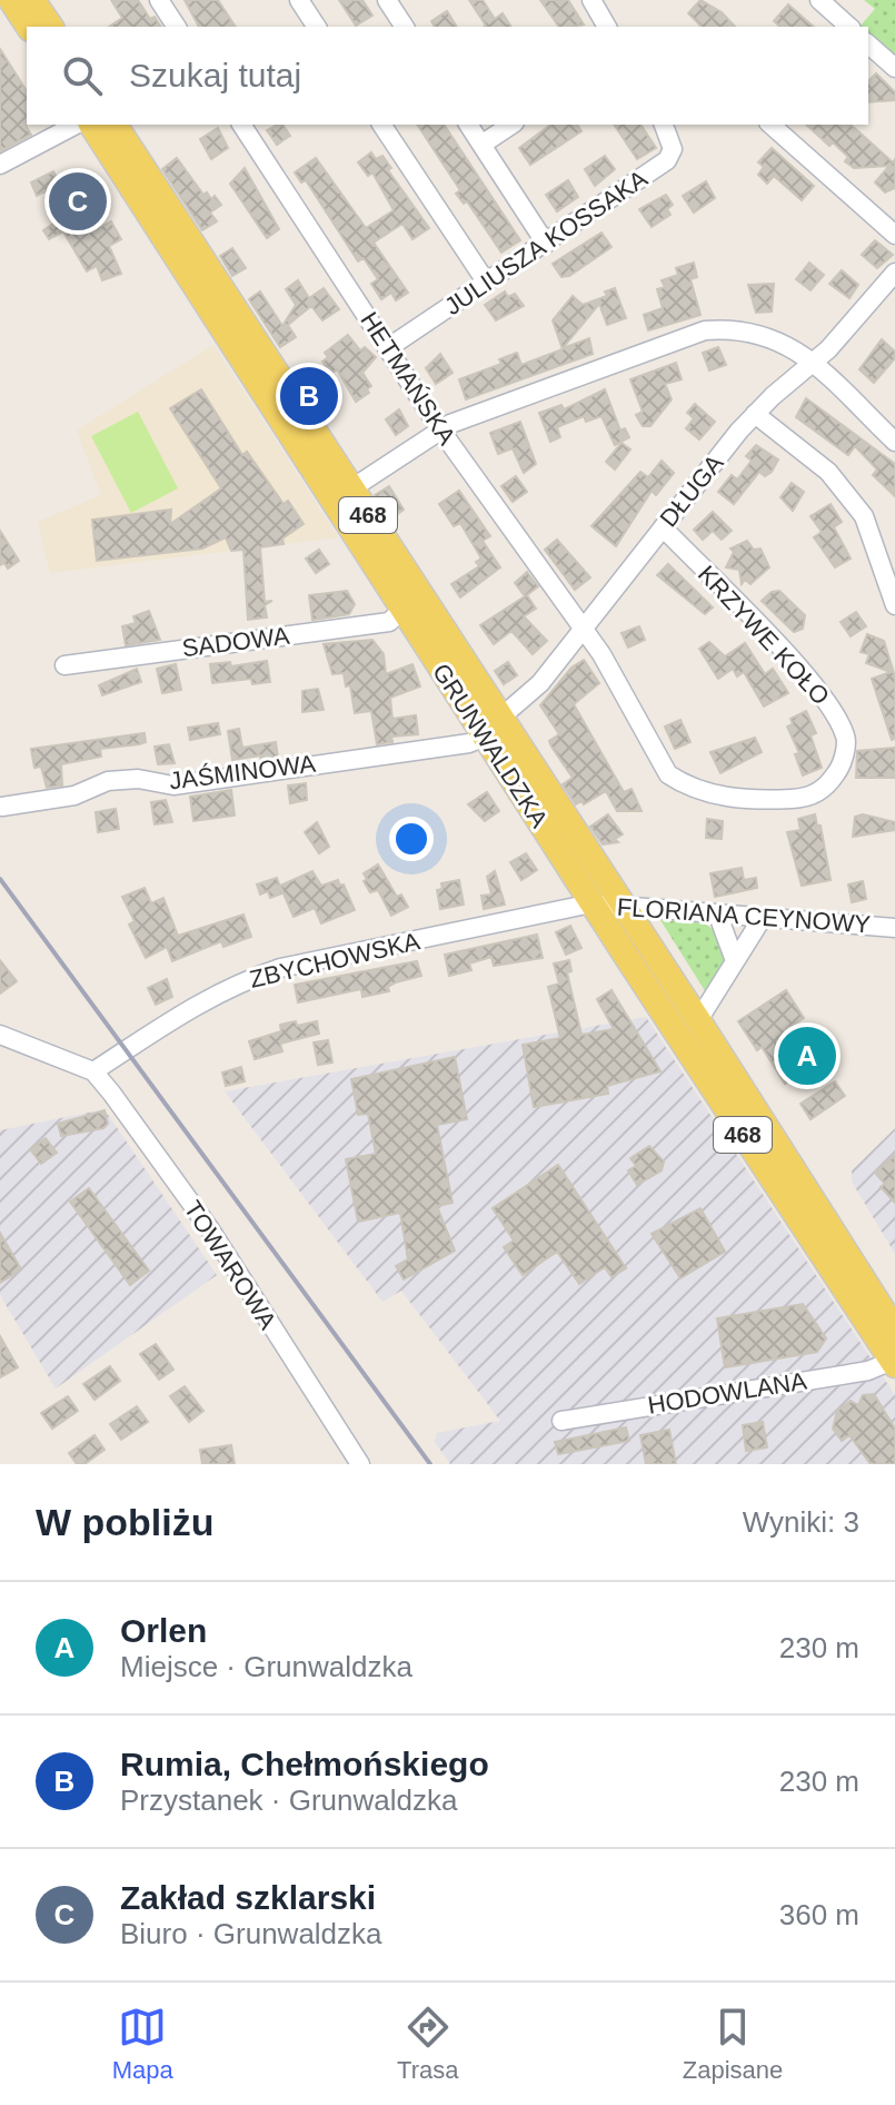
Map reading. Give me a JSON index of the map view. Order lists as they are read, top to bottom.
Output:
{
  "streets": {
    "main road": ["468", "GRUNWALDZKA"],
    "street": [
      "JULIUSZA KOSSAKA",
      "HETMAŃSKA",
      "DŁUGA",
      "KRZYWE KOŁO",
      "SADOWA",
      "JAŚMINOWA",
      "FLORIANA CEYNOWY",
      "ZBYCHOWSKA",
      "TOWAROWA",
      "HODOWLANA"
    ]
  },
  "crossings": [
    ["JULIUSZA KOSSAKA", "HETMAŃSKA"],
    ["HETMAŃSKA", "DŁUGA"],
    ["HETMAŃSKA", "KRZYWE KOŁO"],
    ["DŁUGA", "KRZYWE KOŁO"],
    ["DŁUGA", "GRUNWALDZKA"],
    ["DŁUGA", "JAŚMINOWA"],
    ["SADOWA", "GRUNWALDZKA"],
    ["GRUNWALDZKA", "JAŚMINOWA"],
    ["GRUNWALDZKA", "FLORIANA CEYNOWY"],
    ["GRUNWALDZKA", "ZBYCHOWSKA"],
    ["GRUNWALDZKA", "HODOWLANA"],
    ["FLORIANA CEYNOWY", "ZBYCHOWSKA"],
    ["ZBYCHOWSKA", "TOWAROWA"]
  ],
  "page": {
    "search": "Szukaj tutaj",
    "pins": ["C", "B", "A"],
    "heading": ["W pobliżu", "Wyniki: 3"],
    "list": [
      {
        "mark": "A",
        "name": "Orlen",
        "note": "Miejsce · Grunwaldzka",
        "value": "230 m"
      },
      {
        "mark": "B",
        "name": "Rumia, Chełmońskiego",
        "note": "Przystanek · Grunwaldzka",
        "value": "230 m"
      },
      {
        "mark": "C",
        "name": "Zakład szklarski",
        "note": "Biuro · Grunwaldzka",
        "value": "360 m"
      }
    ],
    "nav": ["Mapa", "Trasa", "Zapisane"]
  }
}
